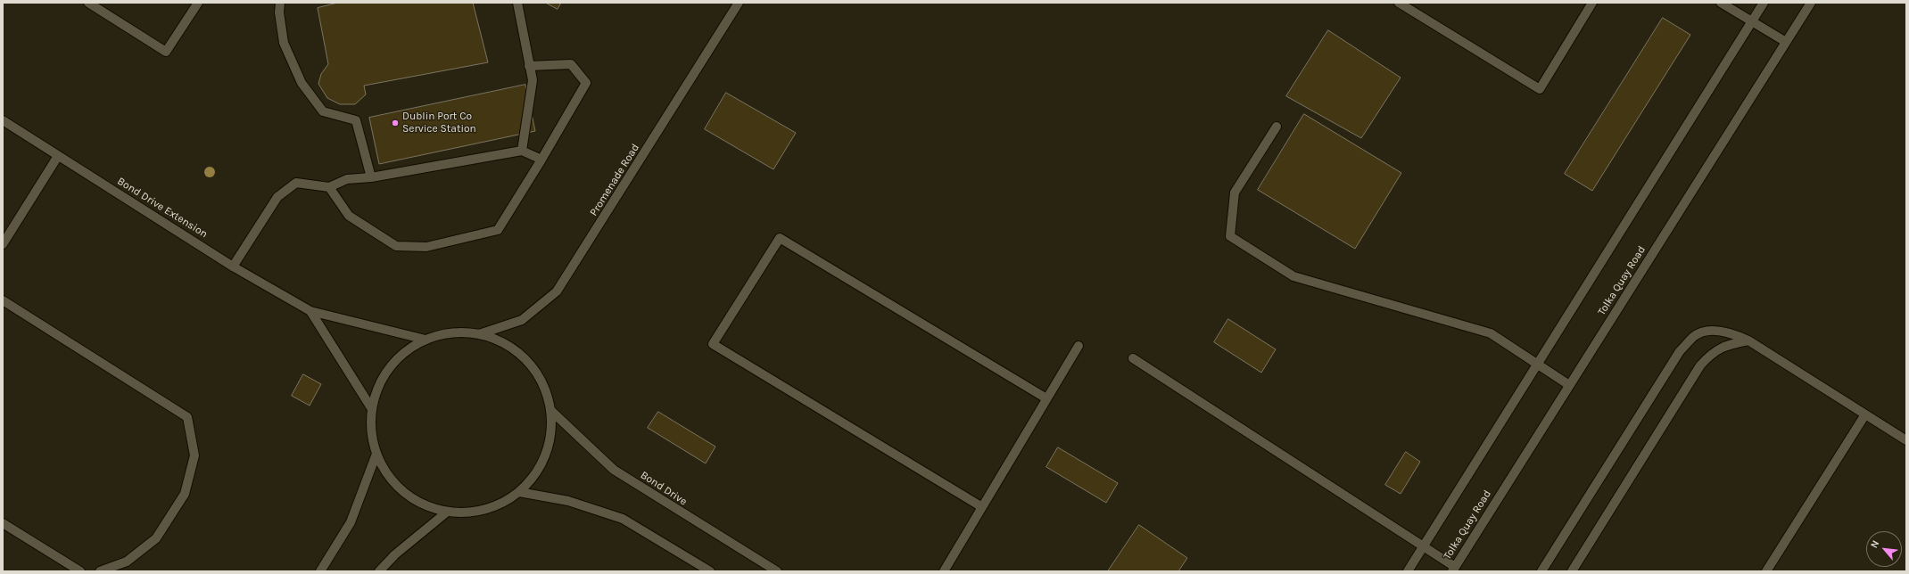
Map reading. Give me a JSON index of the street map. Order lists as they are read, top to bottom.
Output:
{
  "streets": {
    "street": [
      "Promenade Road",
      "Bond Drive Extension",
      "Tolka Quay Road",
      "Bond Drive"
    ]
  },
  "places": ["Dublin Port Co Service Station"],
  "north": "top left"
}
